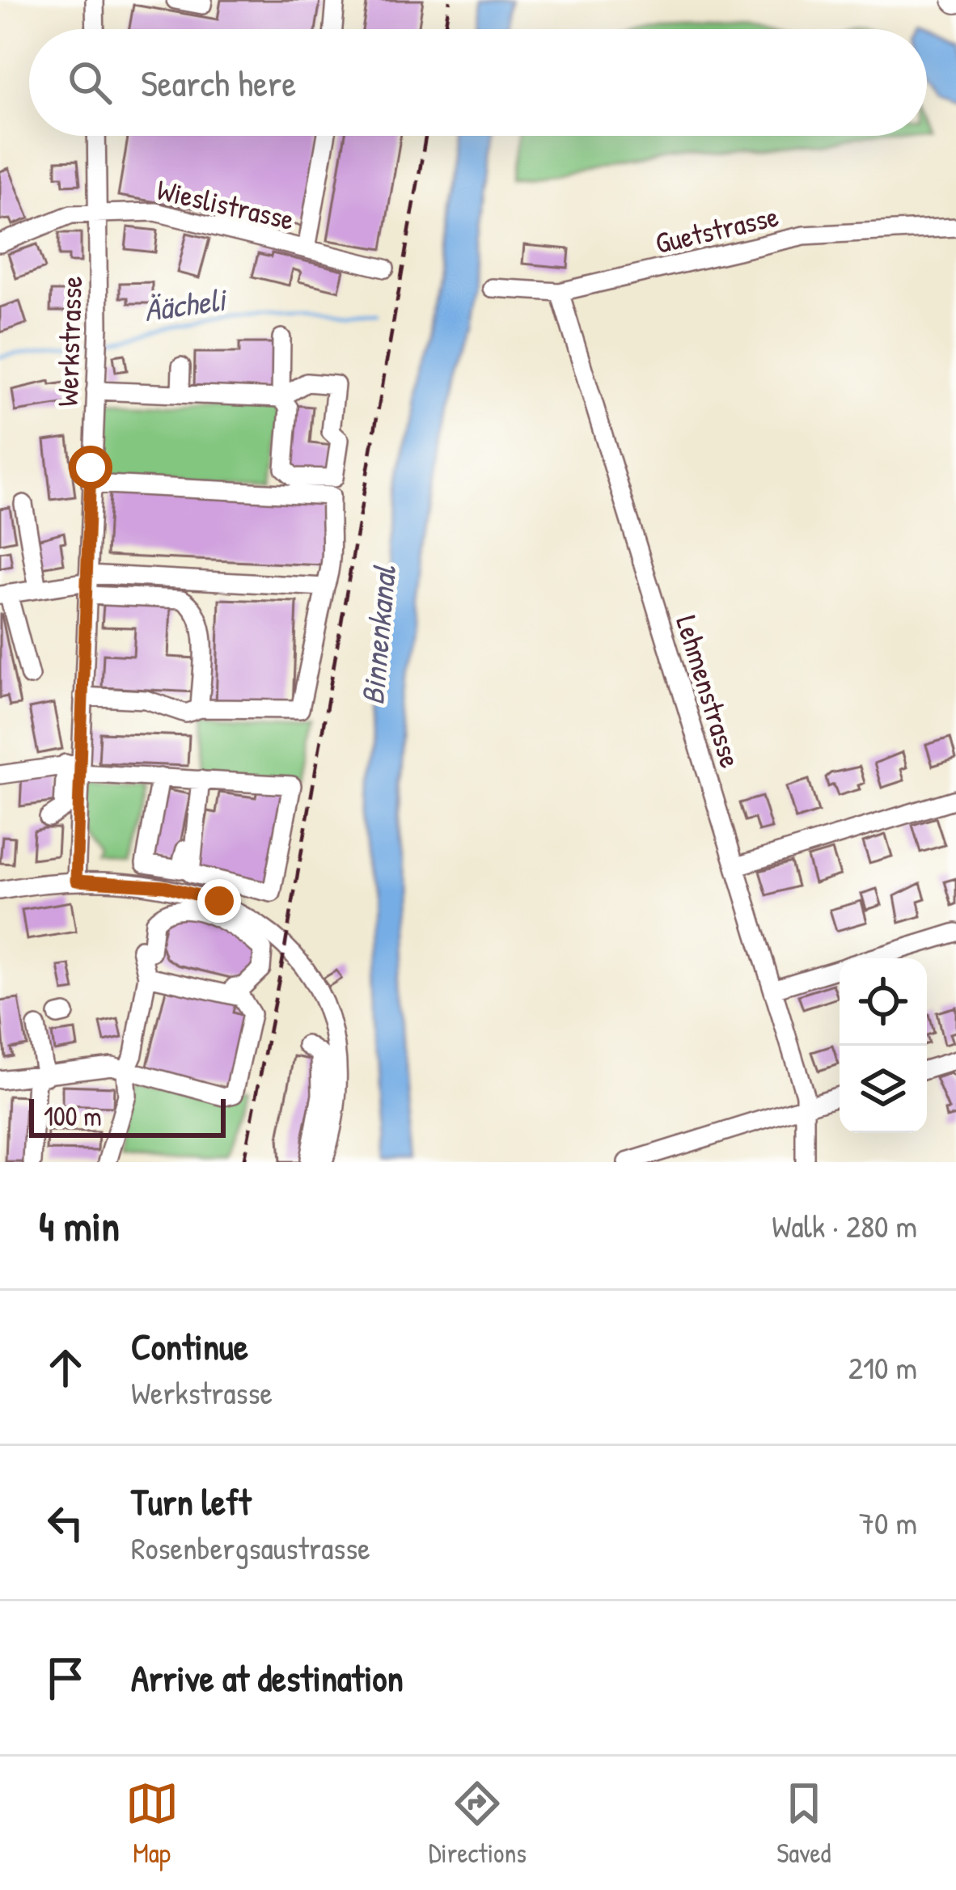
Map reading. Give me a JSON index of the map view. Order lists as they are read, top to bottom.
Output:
{
  "streets": {
    "street": [
      "Wieslistrasse",
      "Guetstrasse",
      "Werkstrasse",
      "Lehmenstrasse"
    ]
  },
  "crossings": [
    ["Wieslistrasse", "Werkstrasse"],
    ["Guetstrasse", "Lehmenstrasse"]
  ],
  "water": ["Äächeli", "Binnenkanal"],
  "scale_bar": "100 m",
  "page": {
    "search": "Search here",
    "scale": "100 m",
    "heading": ["4 min", "Walk · 280 m"],
    "list": [
      ["Continue", "Werkstrasse", "210 m"],
      ["Turn left", "Rosenbergsaustrasse", "70 m"],
      "Arrive at destination"
    ],
    "nav": ["Map", "Directions", "Saved"]
  }
}
